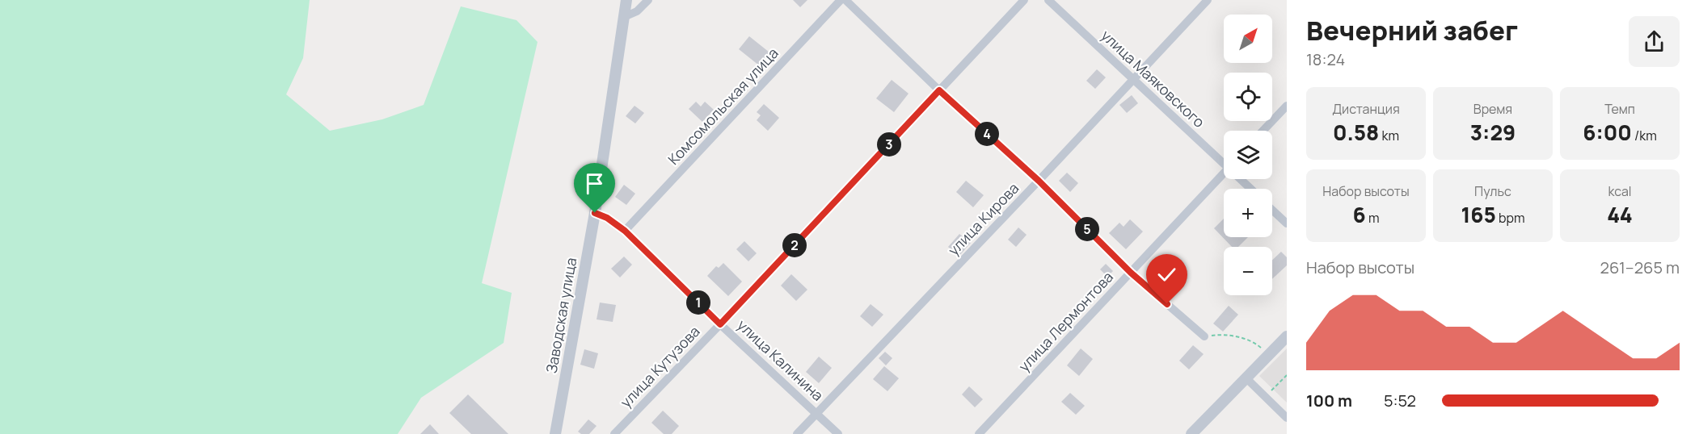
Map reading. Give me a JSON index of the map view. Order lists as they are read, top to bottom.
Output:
{
  "streets": {
    "street": [
      "улица Маяковского",
      "Комсомольская улица",
      "улица Кирова",
      "Заводская улица",
      "улица Лермонтова",
      "улица Калинина",
      "улица Кутузова"
    ]
  },
  "crossings": [
    ["улица Маяковского", "улица Кирова"],
    ["Комсомольская улица", "улица Калинина"],
    ["улица Кирова", "улица Калинина"],
    ["Заводская улица", "улица Калинина"],
    ["улица Калинина", "улица Кутузова"]
  ],
  "north": "top right",
  "page": {
    "heading": ["Вечерний забег", "18:24"],
    "map_buttons": ["+", "−"],
    "stats": [
      ["Дистанция", "0.58 km"],
      ["Время", "3:29"],
      ["Темп", "6:00 /km"],
      ["Набор высоты", "6 m"],
      ["Пульс", "165 bpm"],
      ["kcal", "44"]
    ],
    "pins": [
      "4",
      "3",
      "5",
      "2",
      "1"
    ],
    "chart": ["Набор высоты", "261–265 m"],
    "list": [
      {
        "name": "100 m",
        "note": "5:52"
      }
    ]
  }
}
